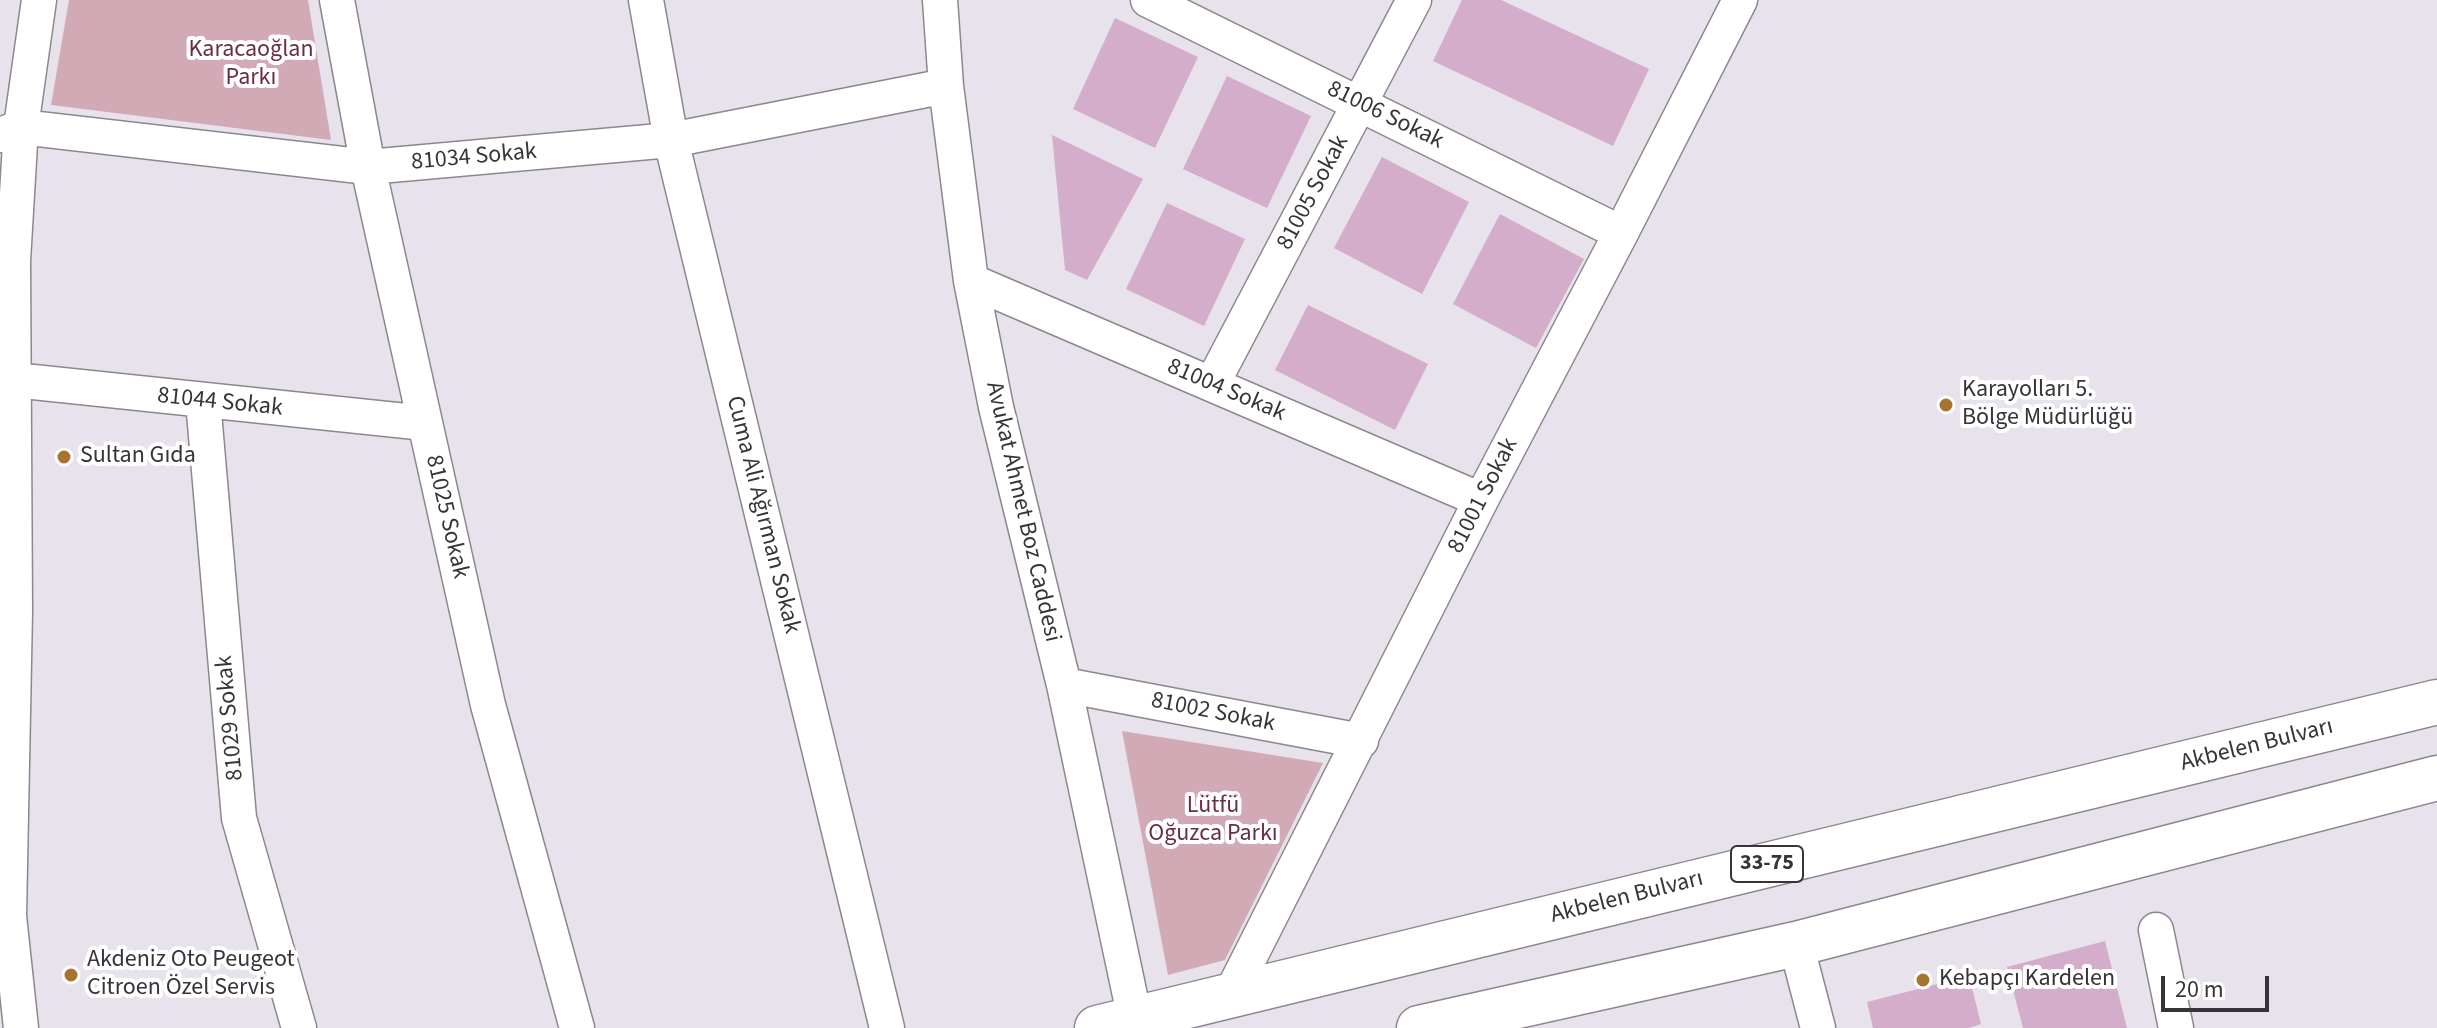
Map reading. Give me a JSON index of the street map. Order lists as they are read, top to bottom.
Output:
{
  "streets": {
    "main road": ["Akbelen Bulvarı", "33-75"],
    "street": [
      "81006 Sokak",
      "81034 Sokak",
      "81005 Sokak",
      "81004 Sokak",
      "81044 Sokak",
      "81001 Sokak",
      "Avukat Ahmet Boz Caddesi",
      "Cuma Ali Ağırman Sokak",
      "81025 Sokak",
      "81002 Sokak",
      "81029 Sokak"
    ]
  },
  "crossings": [
    ["81006 Sokak", "81005 Sokak"],
    ["81006 Sokak", "81001 Sokak"],
    ["81034 Sokak", "Avukat Ahmet Boz Caddesi"],
    ["81034 Sokak", "Cuma Ali Ağırman Sokak"],
    ["81034 Sokak", "81025 Sokak"],
    ["81005 Sokak", "81004 Sokak"],
    ["81004 Sokak", "81001 Sokak"],
    ["81004 Sokak", "Avukat Ahmet Boz Caddesi"],
    ["81044 Sokak", "81025 Sokak"],
    ["81044 Sokak", "81029 Sokak"],
    ["81001 Sokak", "81002 Sokak"],
    ["81001 Sokak", "Akbelen Bulvarı"],
    ["Avukat Ahmet Boz Caddesi", "81002 Sokak"],
    ["Avukat Ahmet Boz Caddesi", "Akbelen Bulvarı"]
  ],
  "parks": ["Karacaoğlan Parkı", "Lütfü Oğuzca Parkı"],
  "places": [
    "Karayolları 5. Bölge Müdürlüğü",
    "Sultan Gıda",
    "Akdeniz Oto Peugeot Citroen Özel Servis",
    "Kebapçı Kardelen"
  ],
  "scale_bar": "20 m"
}
